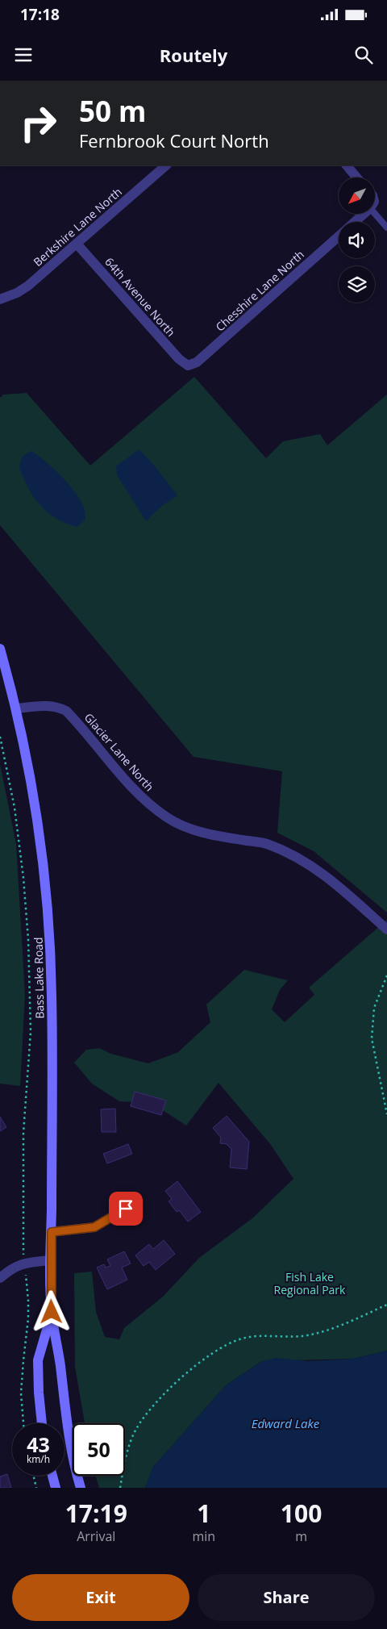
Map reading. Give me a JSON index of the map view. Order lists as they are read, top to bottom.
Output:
{
  "streets": {
    "main road": ["Bass Lake Road"],
    "street": [
      "Berkshire Lane North",
      "Chesshire Lane North",
      "64th Avenue North",
      "Glacier Lane North"
    ]
  },
  "crossings": [
    ["Berkshire Lane North", "64th Avenue North"],
    ["Chesshire Lane North", "64th Avenue North"],
    ["Glacier Lane North", "Bass Lake Road"]
  ],
  "water": ["Edward Lake"],
  "parks": ["Fish Lake Regional Park"],
  "north": "bottom left",
  "page": {
    "status": "17:18",
    "header": "Routely",
    "turn": ["50 m", "Fernbrook Court North"],
    "speed": "43 km/h",
    "limit": "50",
    "eta": [
      "17:19",
      "Arrival",
      "1",
      "min",
      "100",
      "m"
    ],
    "buttons": ["Exit", "Share"]
  }
}
